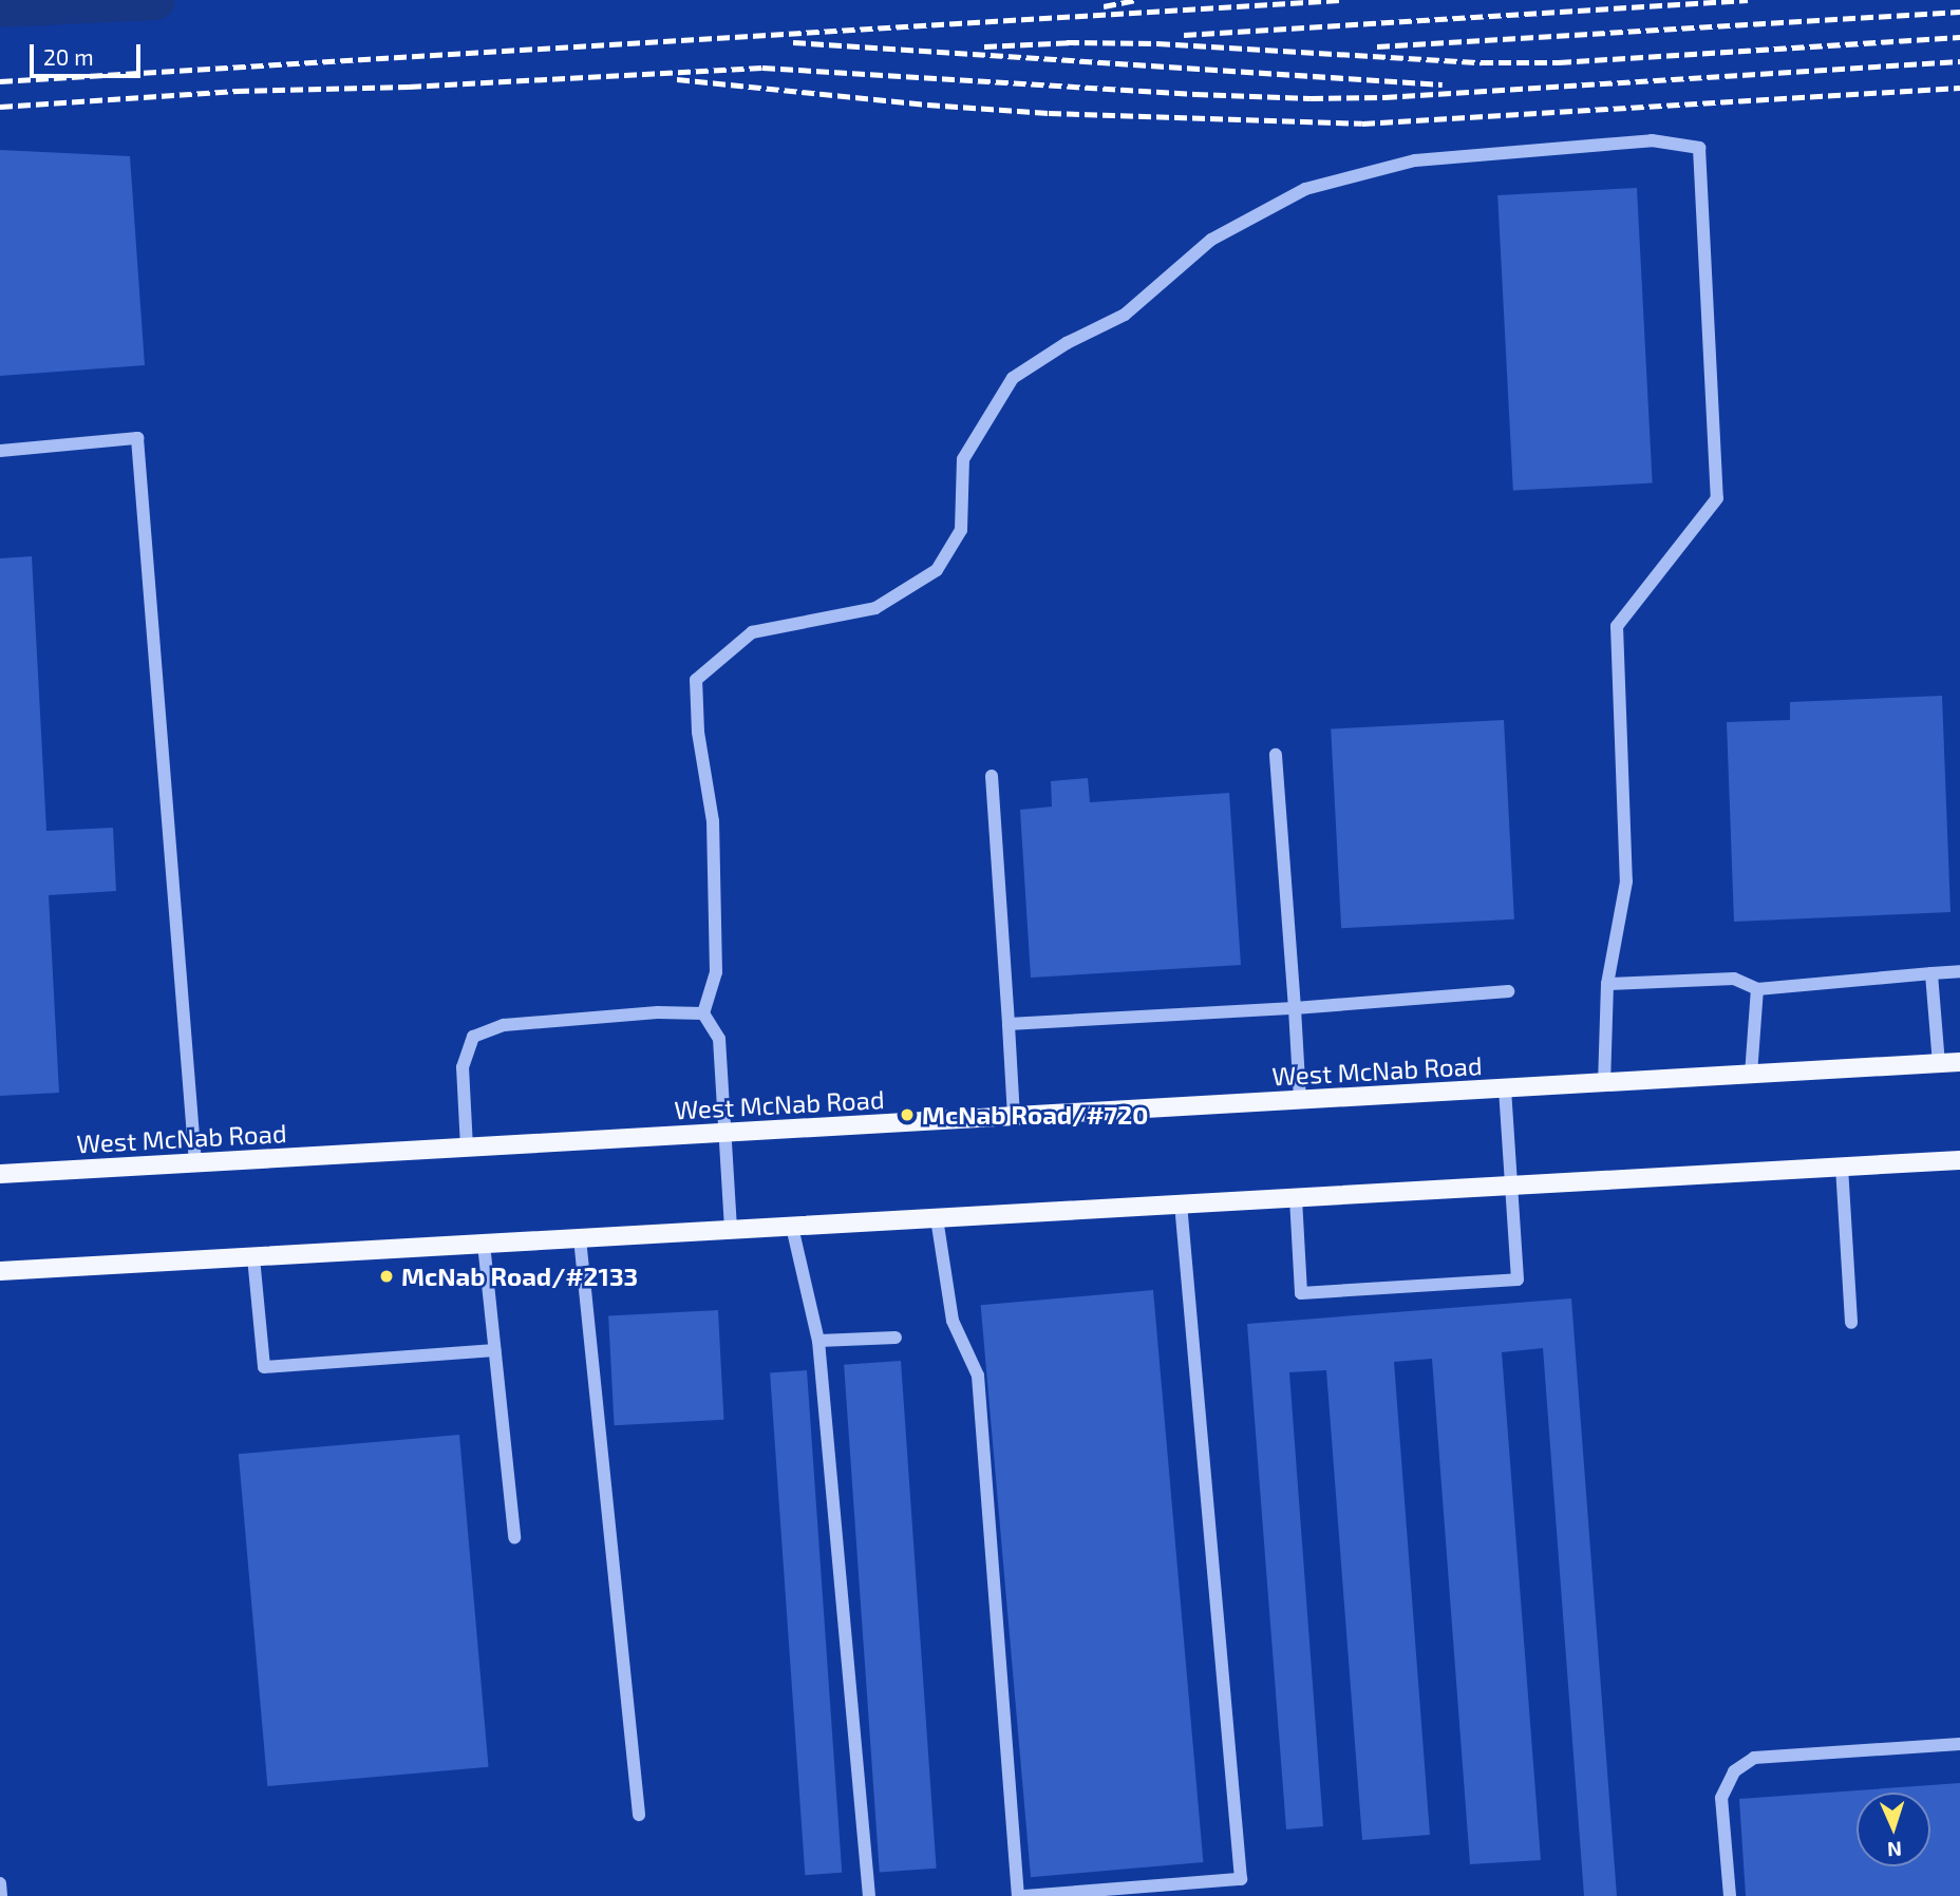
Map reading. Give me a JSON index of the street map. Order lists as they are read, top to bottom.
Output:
{
  "streets": {
    "main road": ["West McNab Road"]
  },
  "places": ["McNab Road/#720", "McNab Road/#2133"],
  "scale_bar": "20 m",
  "north": "bottom"
}
